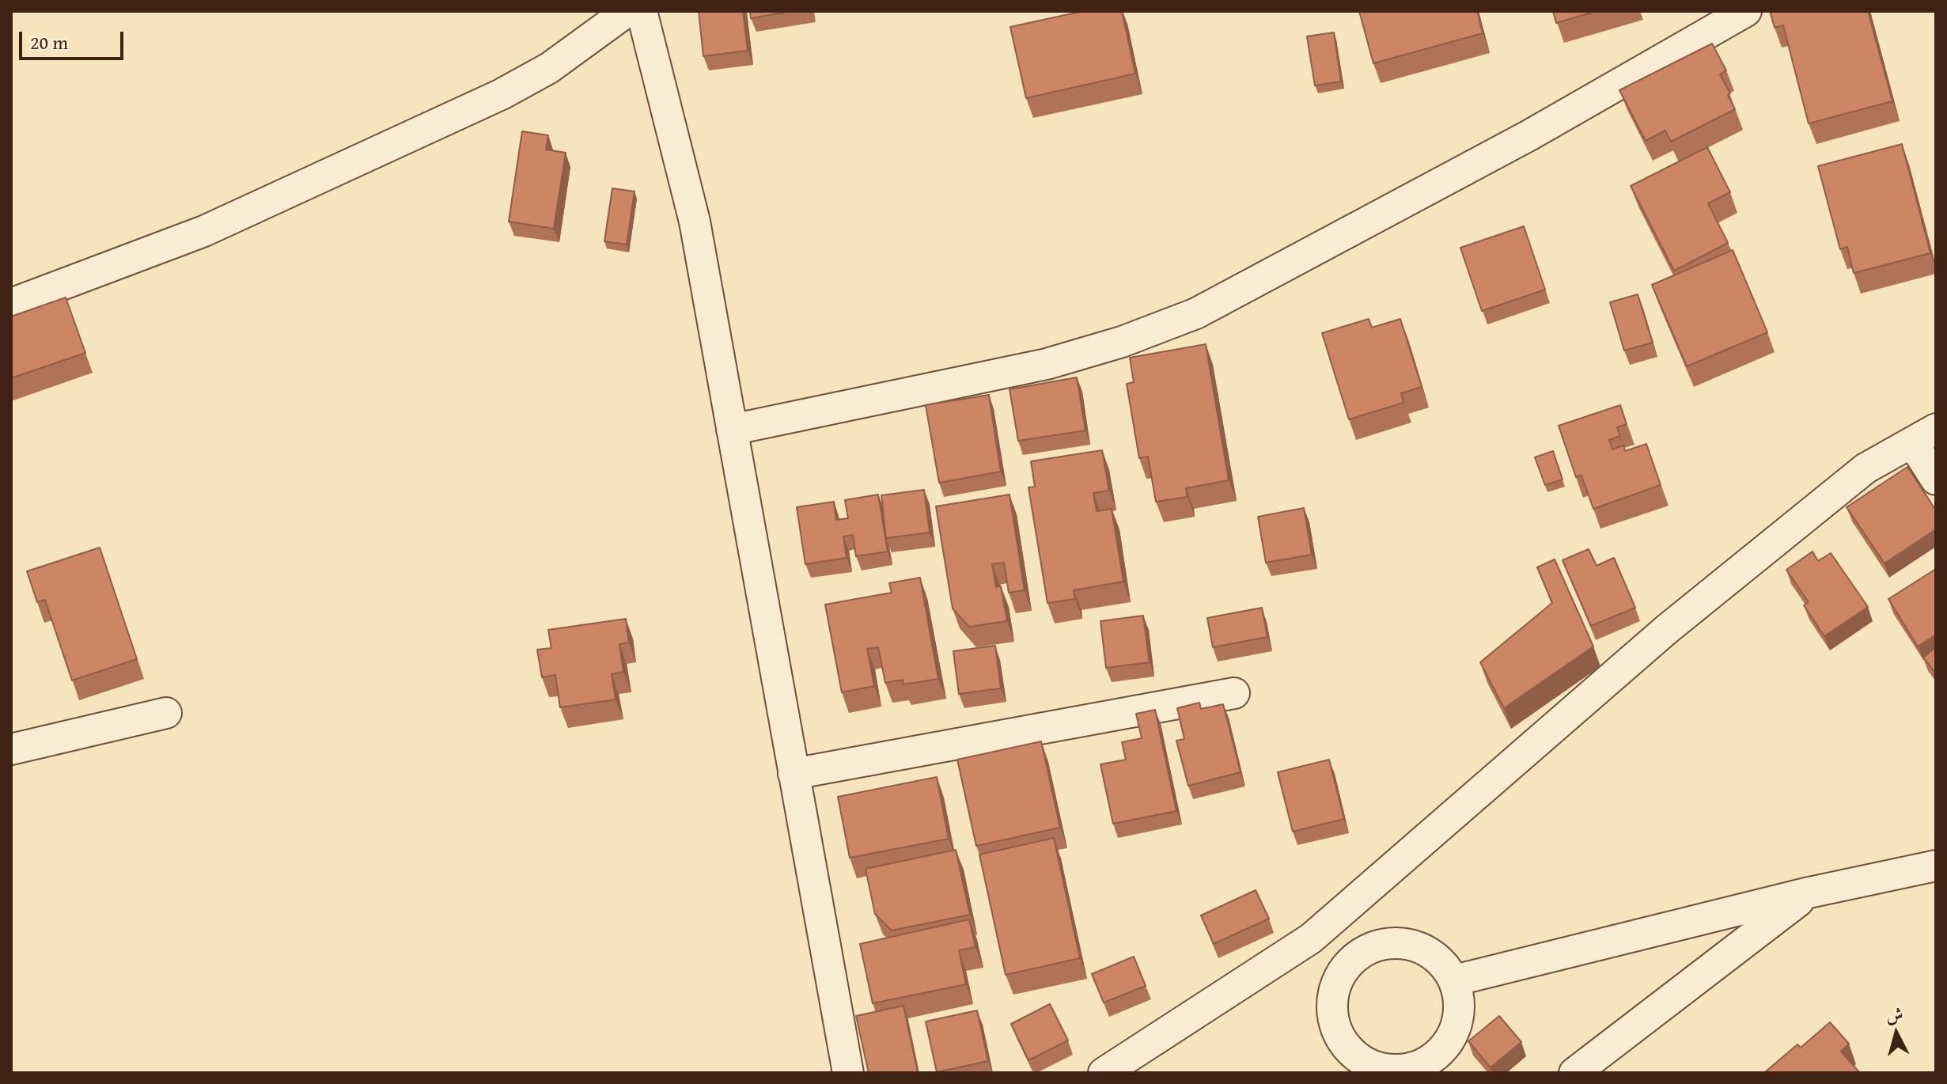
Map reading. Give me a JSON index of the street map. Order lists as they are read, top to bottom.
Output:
{
  "scale_bar": "20 m",
  "north": "top"
}
